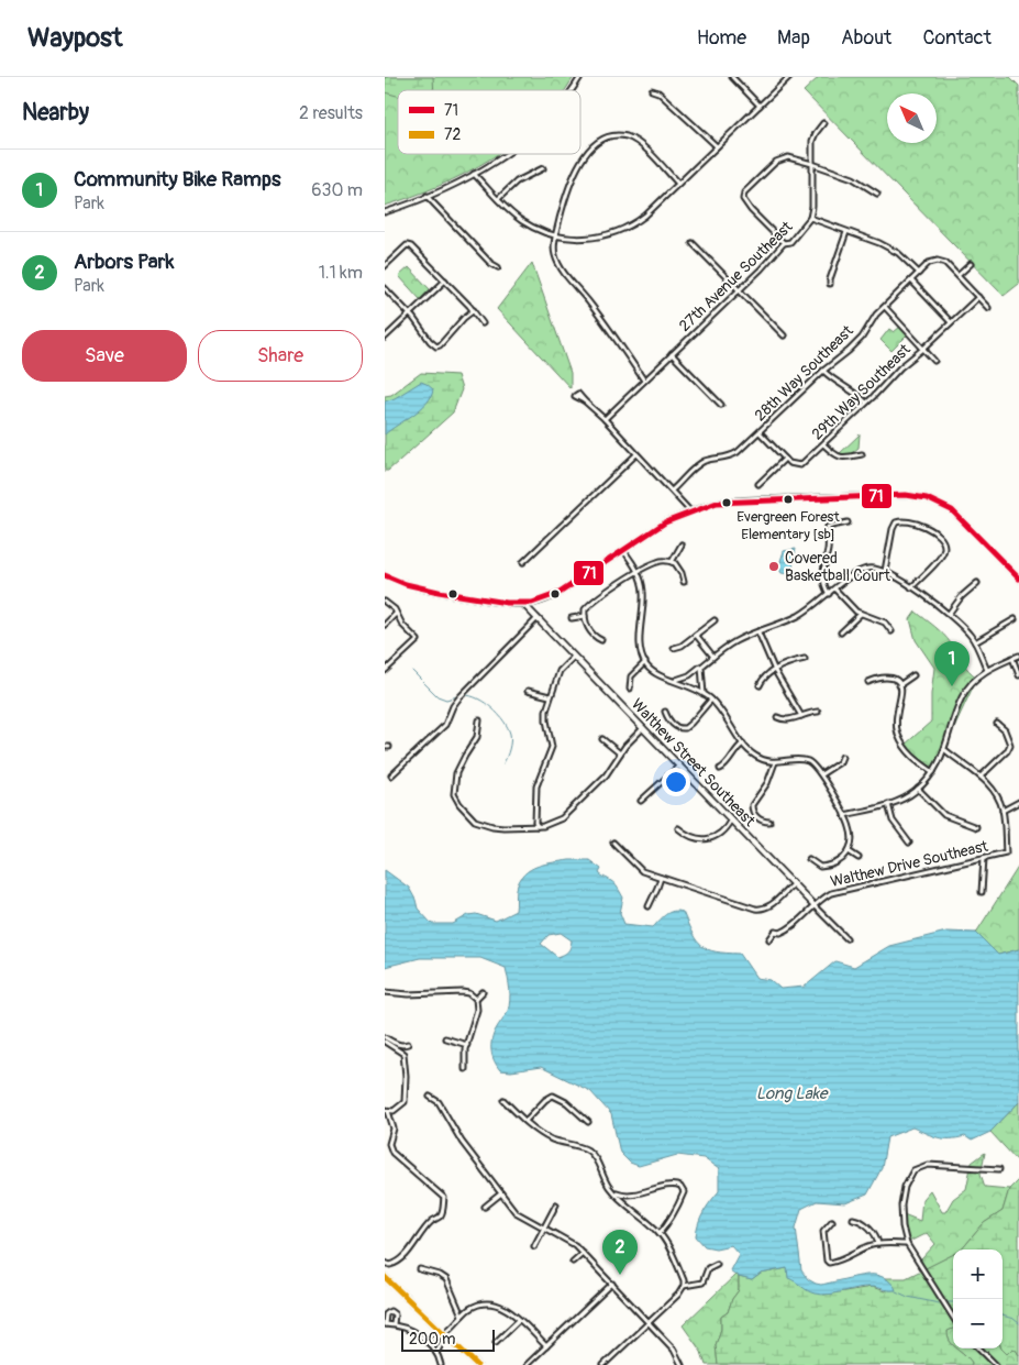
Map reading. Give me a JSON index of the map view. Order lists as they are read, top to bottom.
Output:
{
  "streets": {
    "street": [
      "27th Avenue Southeast",
      "28th Way Southeast",
      "29th Way Southeast",
      "Walthew Street Southeast",
      "Walthew Drive Southeast"
    ]
  },
  "crossings": [
    ["28th Way Southeast", "29th Way Southeast"],
    ["Walthew Street Southeast", "Walthew Drive Southeast"]
  ],
  "water": ["Long Lake"],
  "places": ["Evergreen Forest Elementary [sb]", "Covered Basketball Court"],
  "lines": ["transit line 71", "transit line 72"],
  "legend": ["71", "72"],
  "scale_bar": "200 m",
  "north": "top left",
  "page": {
    "header": "Waypost",
    "nav": [
      "Home",
      "Map",
      "About",
      "Contact"
    ],
    "heading": ["Nearby", "2 results"],
    "list": [
      {
        "mark": "1",
        "name": "Community Bike Ramps",
        "note": "Park",
        "value": "630 m"
      },
      {
        "mark": "2",
        "name": "Arbors Park",
        "note": "Park",
        "value": "1.1 km"
      }
    ],
    "buttons": ["Save", "Share"],
    "pins": ["1", "2"],
    "map_buttons": ["+", "−"],
    "scale": "200 m"
  }
}
